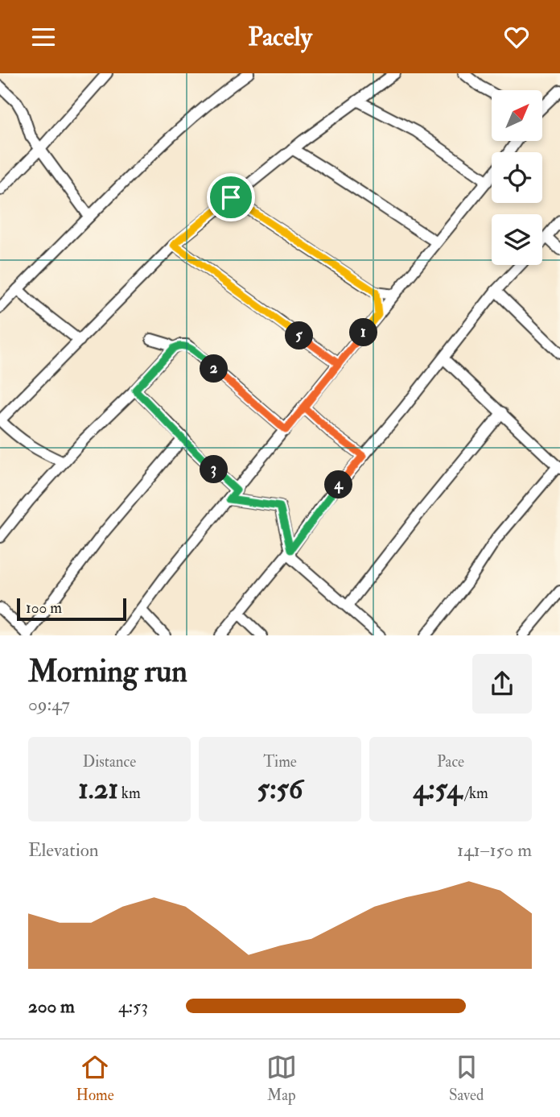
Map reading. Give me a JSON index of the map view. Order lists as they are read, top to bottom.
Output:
{
  "scale_bar": "100 m",
  "north": "top right",
  "page": {
    "header": "Pacely",
    "pins": [
      "1",
      "5",
      "2",
      "3",
      "4"
    ],
    "scale": "100 m",
    "heading": ["Morning run", "09:47"],
    "stats": [
      ["Distance", "1.21 km"],
      ["Time", "5:56"],
      ["Pace", "4:54 /km"]
    ],
    "chart": ["Elevation", "141–150 m"],
    "list": [
      {
        "name": "200 m",
        "note": "4:53"
      }
    ],
    "tabs": ["Home", "Map", "Saved"]
  }
}
